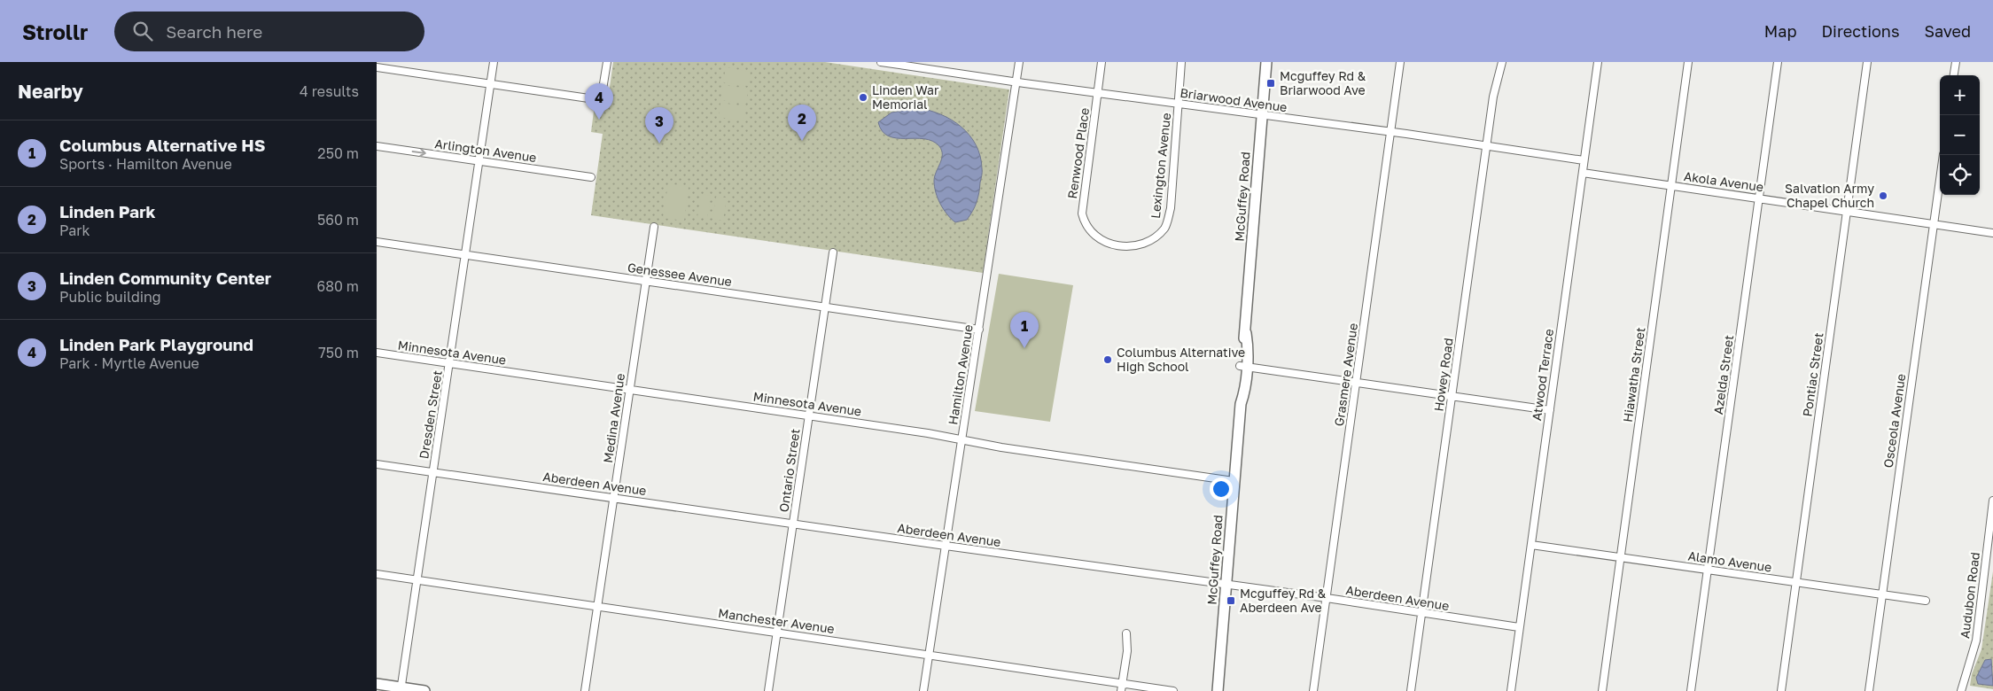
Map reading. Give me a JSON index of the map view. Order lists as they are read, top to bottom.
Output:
{
  "streets": {
    "street": [
      "Briarwood Avenue",
      "Arlington Avenue",
      "Renwood Place",
      "Lexington Avenue",
      "Akola Avenue",
      "McGuffey Road",
      "Genessee Avenue",
      "Minnesota Avenue",
      "Hamilton Avenue",
      "Grasmere Avenue",
      "Howey Road",
      "Atwood Terrace",
      "Hiawatha Street",
      "Azelda Street",
      "Pontiac Street",
      "Dresden Street",
      "Medina Avenue",
      "Osceola Avenue",
      "Ontario Street",
      "Aberdeen Avenue",
      "Alamo Avenue",
      "Audubon Road",
      "Manchester Avenue"
    ]
  },
  "crossings": [
    ["Briarwood Avenue", "Renwood Place"],
    ["Briarwood Avenue", "Lexington Avenue"],
    ["Briarwood Avenue", "McGuffey Road"],
    ["Briarwood Avenue", "Hamilton Avenue"],
    ["Briarwood Avenue", "Grasmere Avenue"],
    ["Briarwood Avenue", "Howey Road"],
    ["Briarwood Avenue", "Atwood Terrace"],
    ["Arlington Avenue", "Dresden Street"],
    ["Renwood Place", "Lexington Avenue"],
    ["Akola Avenue", "Atwood Terrace"],
    ["Akola Avenue", "Hiawatha Street"],
    ["Akola Avenue", "Azelda Street"],
    ["Akola Avenue", "Pontiac Street"],
    ["Akola Avenue", "Osceola Avenue"],
    ["McGuffey Road", "Minnesota Avenue"],
    ["McGuffey Road", "Aberdeen Avenue"],
    ["Genessee Avenue", "Hamilton Avenue"],
    ["Genessee Avenue", "Dresden Street"],
    ["Genessee Avenue", "Medina Avenue"],
    ["Genessee Avenue", "Ontario Street"],
    ["Minnesota Avenue", "Hamilton Avenue"],
    ["Minnesota Avenue", "Dresden Street"],
    ["Minnesota Avenue", "Medina Avenue"],
    ["Minnesota Avenue", "Ontario Street"],
    ["Hamilton Avenue", "Aberdeen Avenue"],
    ["Hamilton Avenue", "Manchester Avenue"],
    ["Grasmere Avenue", "Aberdeen Avenue"],
    ["Howey Road", "Aberdeen Avenue"],
    ["Atwood Terrace", "Aberdeen Avenue"],
    ["Atwood Terrace", "Alamo Avenue"],
    ["Hiawatha Street", "Alamo Avenue"],
    ["Azelda Street", "Alamo Avenue"],
    ["Pontiac Street", "Alamo Avenue"],
    ["Dresden Street", "Aberdeen Avenue"],
    ["Dresden Street", "Manchester Avenue"],
    ["Medina Avenue", "Aberdeen Avenue"],
    ["Medina Avenue", "Manchester Avenue"],
    ["Osceola Avenue", "Alamo Avenue"],
    ["Ontario Street", "Aberdeen Avenue"],
    ["Ontario Street", "Manchester Avenue"]
  ],
  "one_way": ["Arlington Avenue"],
  "places": {
    "transit": ["Mcguffey Rd & Briarwood Ave", "Mcguffey Rd & Aberdeen Ave"],
    "other": ["Linden War Memorial", "Salvation Army Chapel Church", "Columbus Alternative High School"]
  },
  "page": {
    "header": "Strollr",
    "search": "Search here",
    "nav": ["Map", "Directions", "Saved"],
    "heading": ["Nearby", "4 results"],
    "map_buttons": ["+", "−"],
    "pins": [
      "4",
      "2",
      "3",
      "1"
    ],
    "list": [
      {
        "mark": "1",
        "name": "Columbus Alternative HS",
        "note": "Sports · Hamilton Avenue",
        "value": "250 m"
      },
      {
        "mark": "2",
        "name": "Linden Park",
        "note": "Park",
        "value": "560 m"
      },
      {
        "mark": "3",
        "name": "Linden Community Center",
        "note": "Public building",
        "value": "680 m"
      },
      {
        "mark": "4",
        "name": "Linden Park Playground",
        "note": "Park · Myrtle Avenue",
        "value": "750 m"
      }
    ]
  }
}
